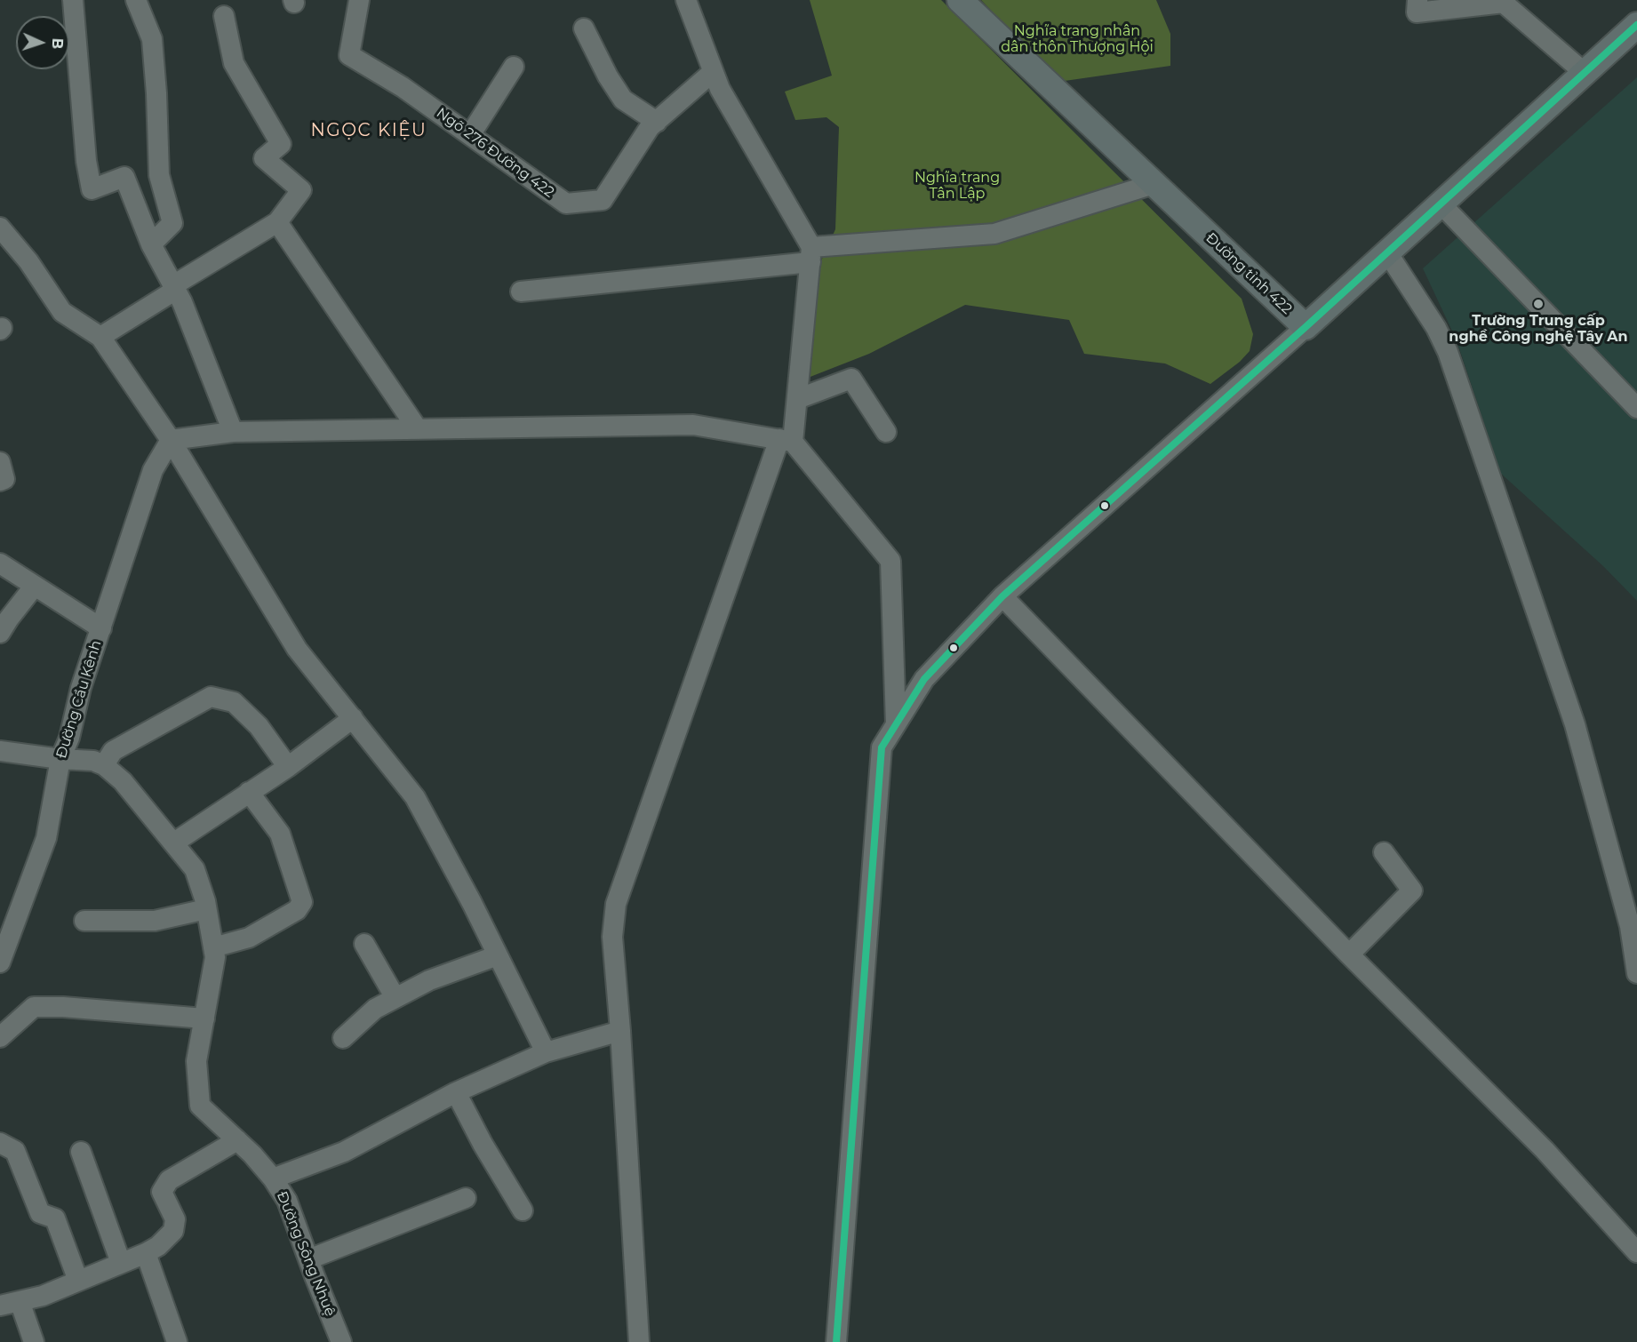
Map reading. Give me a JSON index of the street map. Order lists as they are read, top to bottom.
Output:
{
  "streets": {
    "main road": ["Đường tỉnh 422"],
    "street": ["Ngõ 276 Đường 422", "Đường Cầu Kênh", "Đường Sông Nhuệ"]
  },
  "crossings": [
    ["Đường Cầu Kênh", "Đường Sông Nhuệ"]
  ],
  "districts": ["NGỌC KIỆU"],
  "parks": ["Nghĩa trang nhân dân thôn Thượng Hội", "Nghĩa trang Tân Lập"],
  "places": ["Trường Trung cấp nghề Công nghệ Tây An"],
  "north": "right"
}
